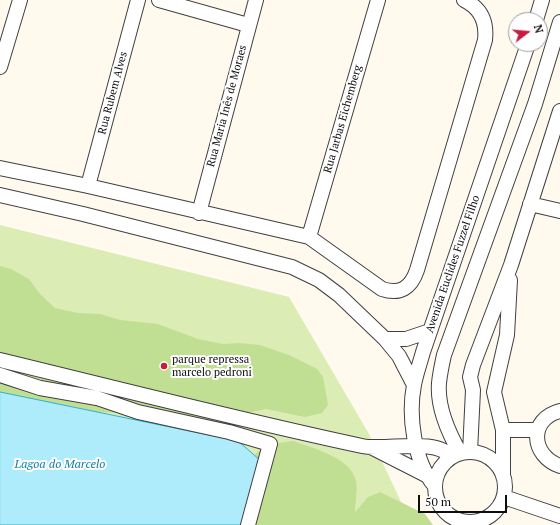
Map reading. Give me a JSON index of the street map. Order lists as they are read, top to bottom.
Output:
{
  "streets": {
    "street": [
      "Rua Rubem Alves",
      "Rua Maria Inês de Moraes",
      "Rua Jarbas Eichemberg",
      "Avenida Euclides Fuzzel Filho"
    ]
  },
  "water": ["Lagoa do Marcelo"],
  "places": ["parque repressa marcelo pedroni"],
  "scale_bar": "50 m",
  "north": "right"
}
